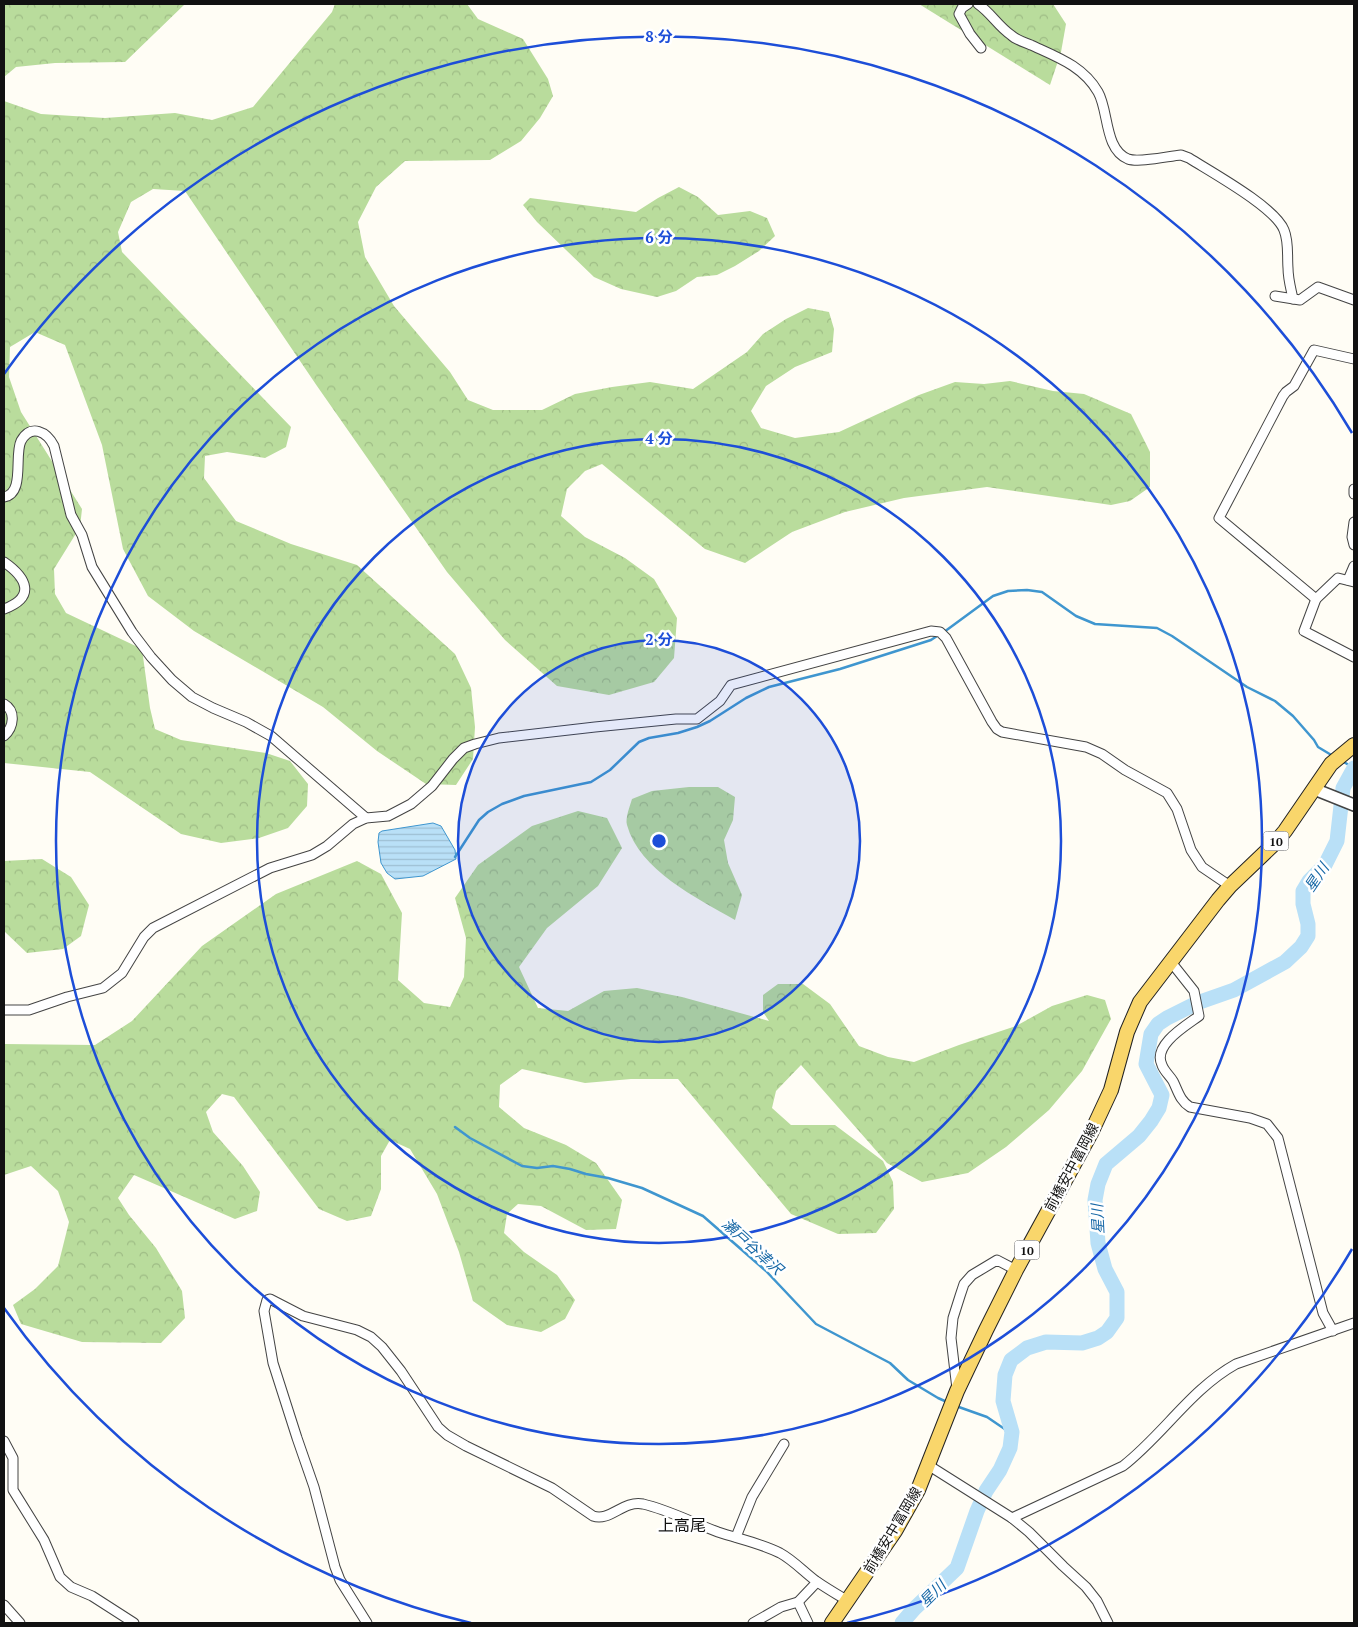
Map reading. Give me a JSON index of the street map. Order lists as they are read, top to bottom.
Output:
{
  "streets": {
    "main road": ["10", "前橋安中富岡線"]
  },
  "districts": ["上高尾"],
  "water": ["星川", "瀬戸谷津沢"],
  "rings": [
    "8 分",
    "6 分",
    "4 分",
    "2 分"
  ]
}
